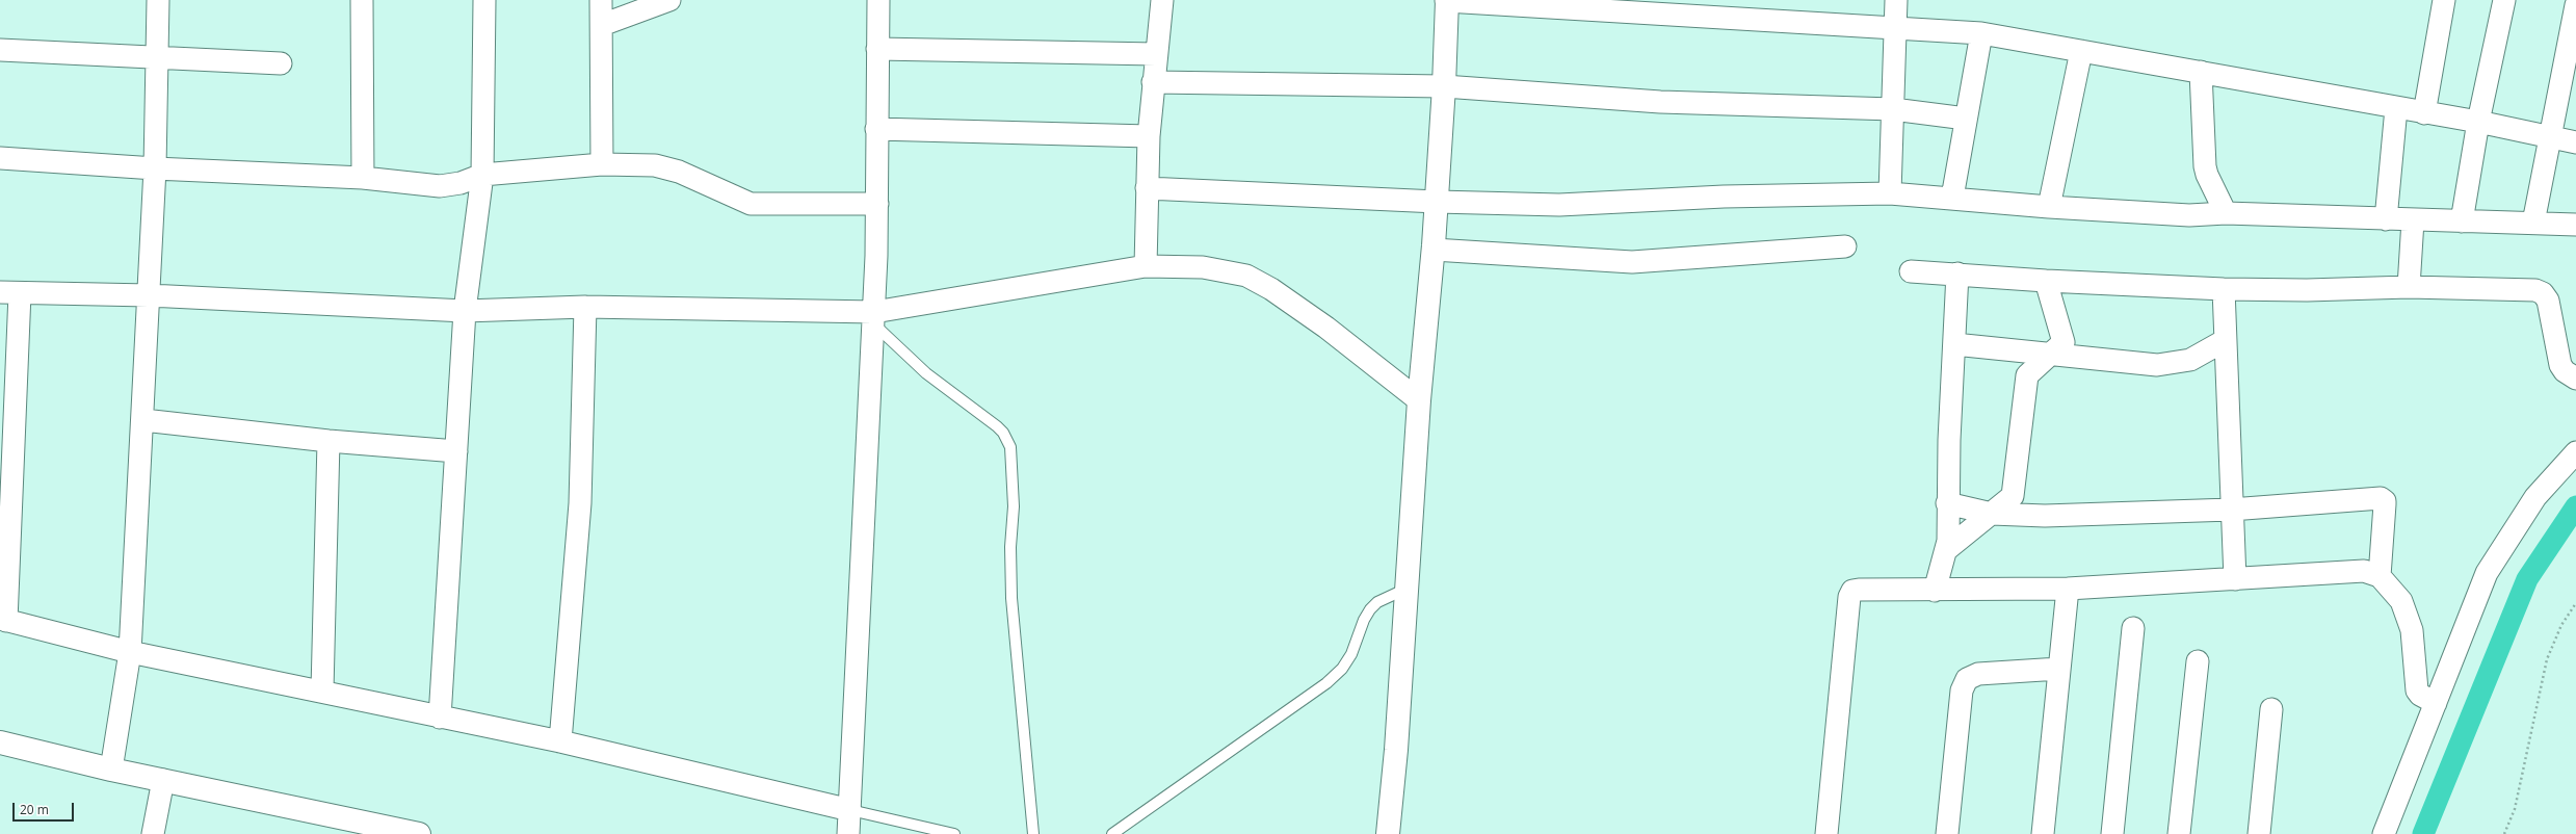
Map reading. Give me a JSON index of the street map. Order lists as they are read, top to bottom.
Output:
{
  "scale_bar": "20 m"
}
